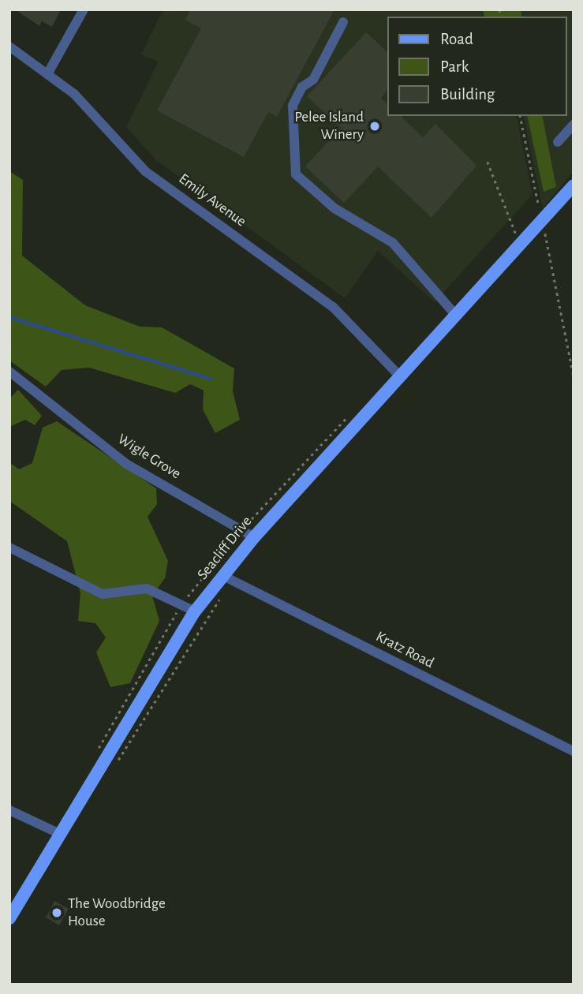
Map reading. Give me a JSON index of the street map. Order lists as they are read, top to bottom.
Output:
{
  "streets": {
    "main road": ["Seacliff Drive"],
    "street": ["Emily Avenue", "Wigle Grove", "Kratz Road"]
  },
  "crossings": [
    ["Emily Avenue", "Seacliff Drive"],
    ["Wigle Grove", "Seacliff Drive"],
    ["Seacliff Drive", "Kratz Road"]
  ],
  "places": ["Pelee Island Winery", "The Woodbridge House"],
  "legend": ["Road", "Park", "Building"]
}
